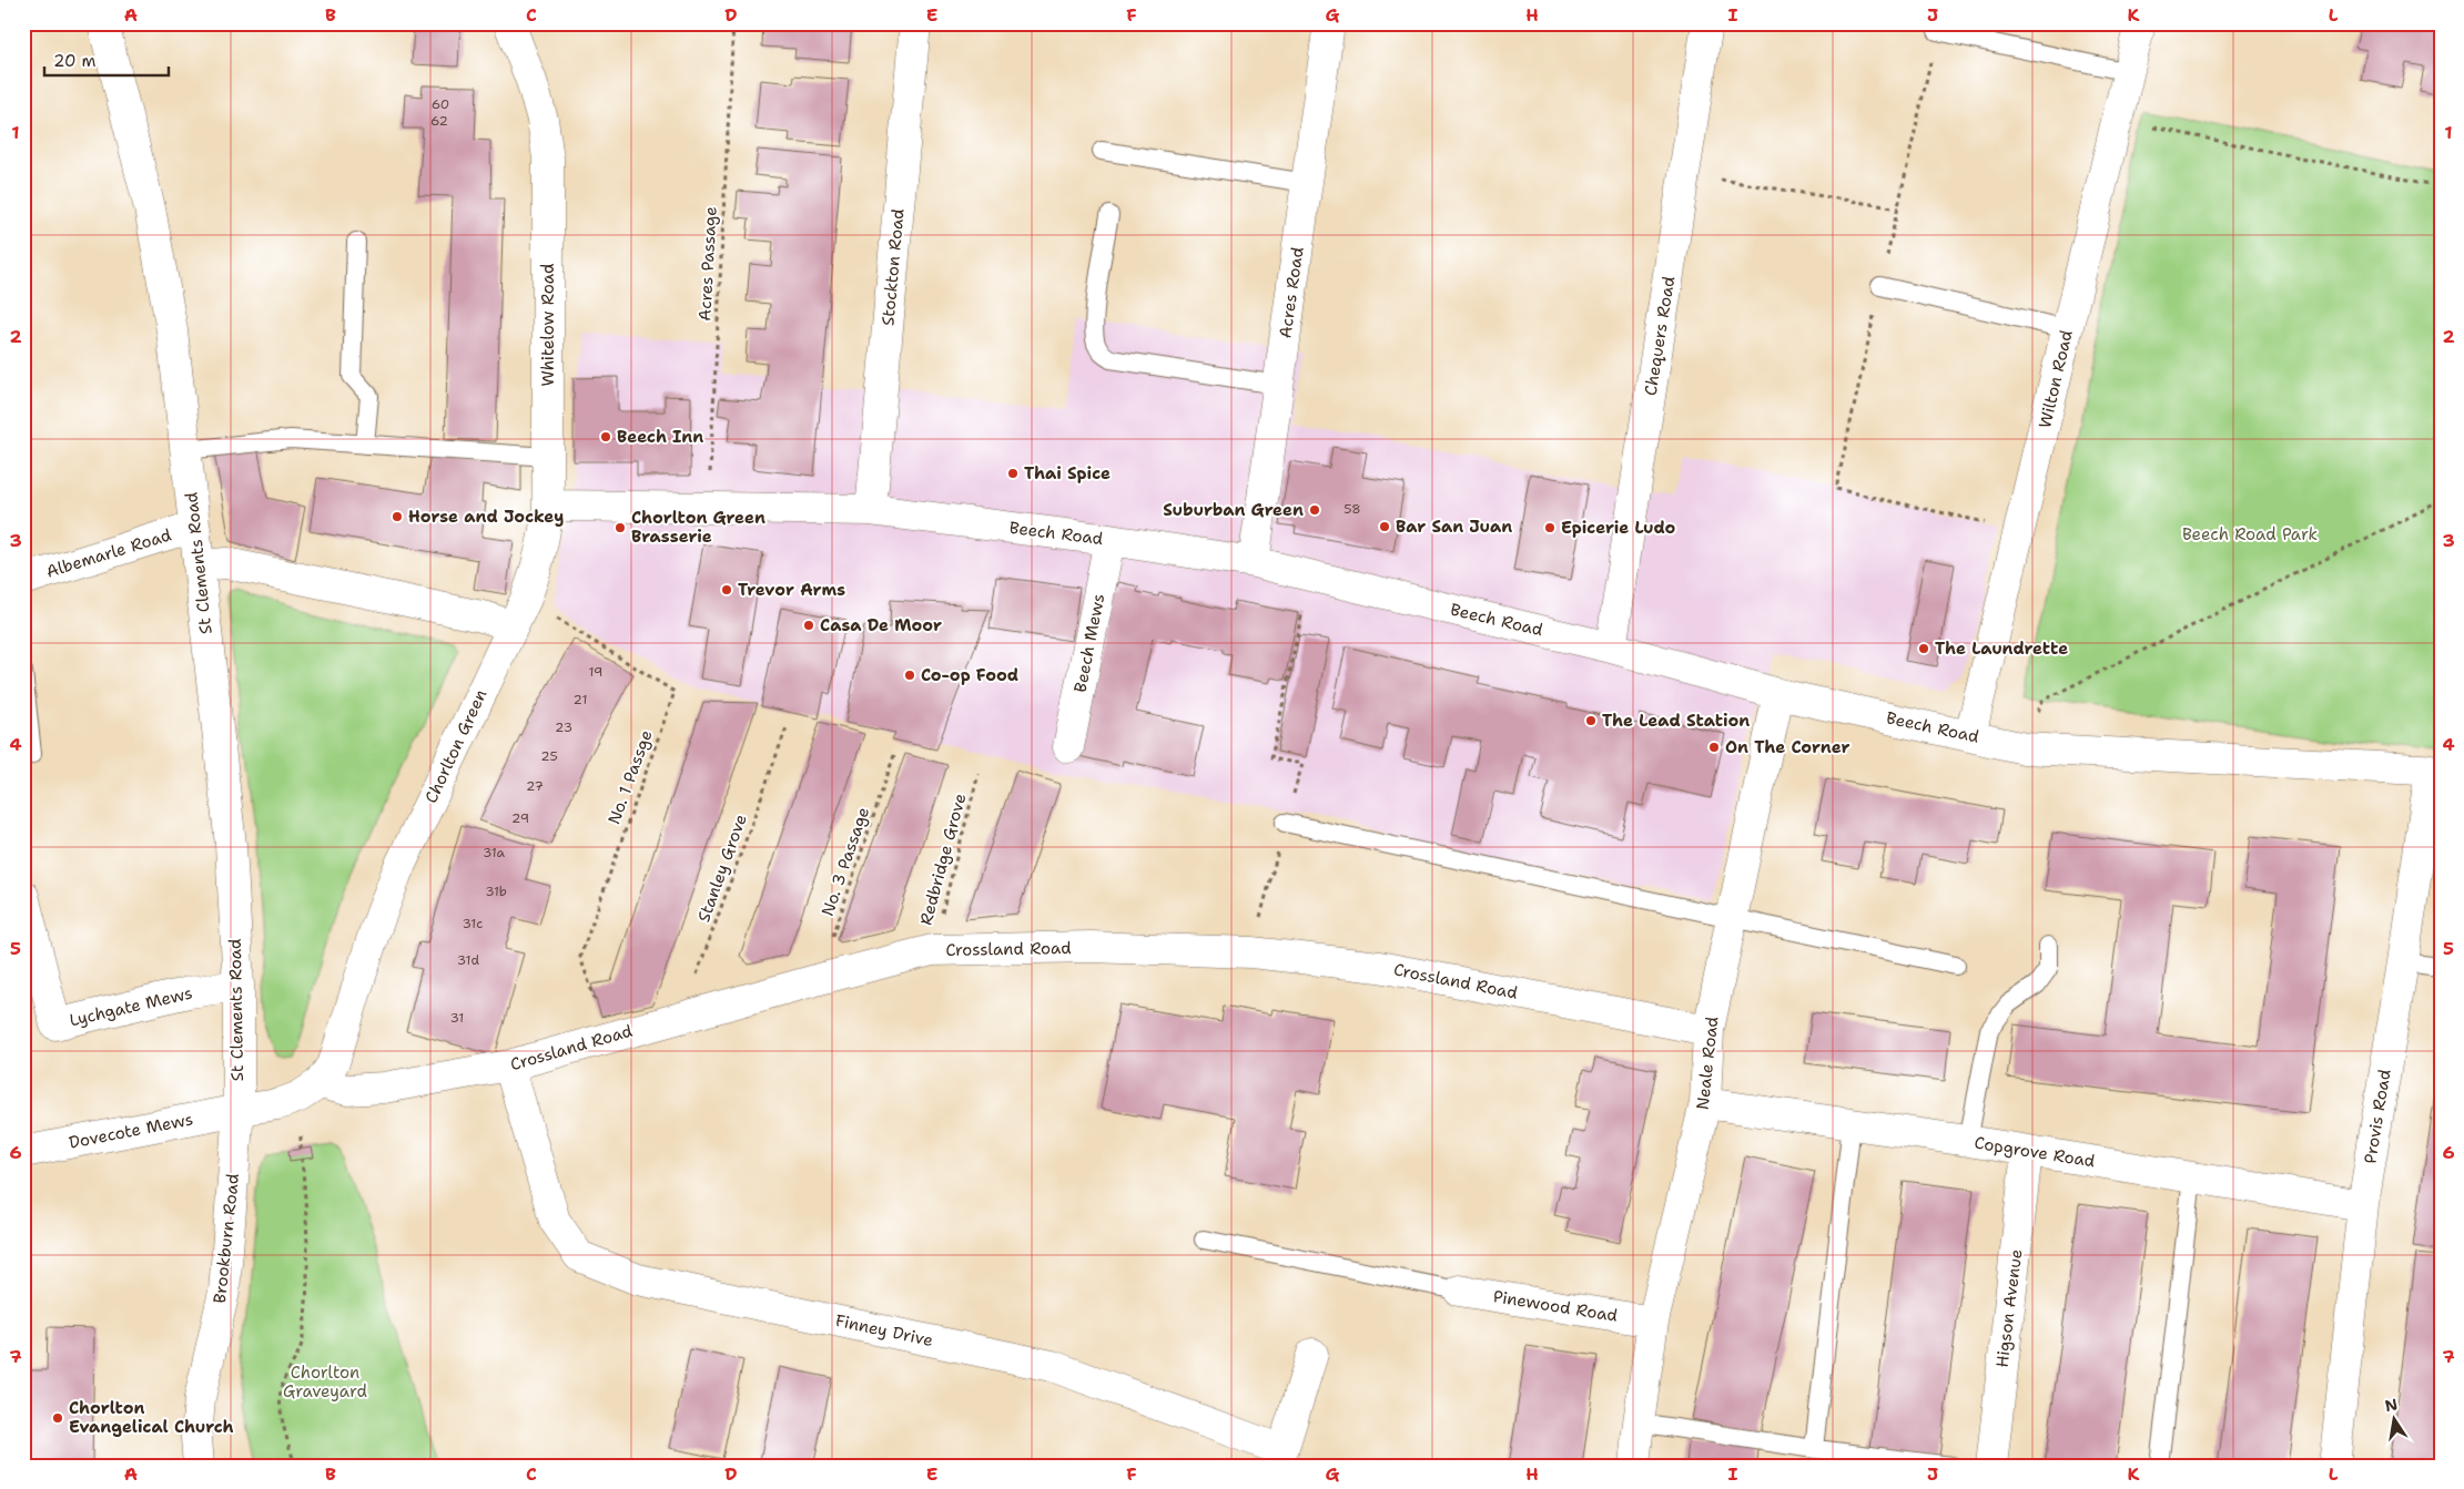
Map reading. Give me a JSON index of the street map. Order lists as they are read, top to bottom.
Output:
{
  "streets": {
    "street": [
      "Stockton Road",
      "Acres Road",
      "Whitelow Road",
      "Chequers Road",
      "Wilton Road",
      "Beech Road",
      "Albemarle Road",
      "St Clements Road",
      "Beech Mews",
      "Chorlton Green",
      "Crossland Road",
      "Lychgate Mews",
      "Neale Road",
      "Provis Road",
      "Dovecote Mews",
      "Copgrove Road",
      "Brookburn Road",
      "Pinewood Road",
      "Higson Avenue",
      "Finney Drive"
    ],
    "path": [
      "Acres Passage",
      "No. 1 Passge",
      "Redbridge Grove",
      "No. 3 Passage",
      "Stanley Grove"
    ]
  },
  "crossings": [
    ["Acres Passage", "Beech Road"],
    ["Stockton Road", "Beech Road"],
    ["Acres Road", "Beech Road"],
    ["Whitelow Road", "Beech Road"],
    ["Whitelow Road", "Chorlton Green"],
    ["Whitelow Road", "No. 1 Passge"],
    ["Chequers Road", "Beech Road"],
    ["Wilton Road", "Beech Road"],
    ["Beech Road", "Beech Mews"],
    ["Beech Road", "Neale Road"],
    ["Beech Road", "Provis Road"],
    ["Albemarle Road", "St Clements Road"],
    ["St Clements Road", "Chorlton Green"],
    ["St Clements Road", "Lychgate Mews"],
    ["St Clements Road", "Dovecote Mews"],
    ["St Clements Road", "Brookburn Road"],
    ["Chorlton Green", "Crossland Road"],
    ["Chorlton Green", "Dovecote Mews"],
    ["Chorlton Green", "Brookburn Road"],
    ["No. 1 Passge", "Crossland Road"],
    ["Redbridge Grove", "Crossland Road"],
    ["No. 3 Passage", "Crossland Road"],
    ["Stanley Grove", "Crossland Road"],
    ["Crossland Road", "Neale Road"],
    ["Crossland Road", "Finney Drive"],
    ["Neale Road", "Copgrove Road"],
    ["Neale Road", "Pinewood Road"],
    ["Provis Road", "Copgrove Road"],
    ["Dovecote Mews", "Brookburn Road"],
    ["Copgrove Road", "Higson Avenue"]
  ],
  "parks": ["Beech Road Park", "Chorlton Graveyard"],
  "places": [
    "Beech Inn",
    "Thai Spice",
    "Suburban Green",
    "Horse and Jockey",
    "Bar San Juan",
    "Chorlton Green Brasserie",
    "Epicerie Ludo",
    "Trevor Arms",
    "Casa De Moor",
    "The Laundrette",
    "Co-op Food",
    "The Lead Station",
    "On The Corner",
    "Chorlton Evangelical Church"
  ],
  "house_numbers": [
    "60",
    "62",
    "58",
    "19",
    "21",
    "23",
    "25",
    "27",
    "29",
    "31a",
    "31b",
    "31c",
    "31d",
    "31"
  ],
  "scale_bar": "20 m",
  "north": "top",
  "grid": {
    "columns": [
      "A",
      "B",
      "C",
      "D",
      "E",
      "F",
      "G",
      "H",
      "I",
      "J",
      "K",
      "L"
    ],
    "rows": [
      "1",
      "2",
      "3",
      "4",
      "5",
      "6",
      "7"
    ]
  }
}
